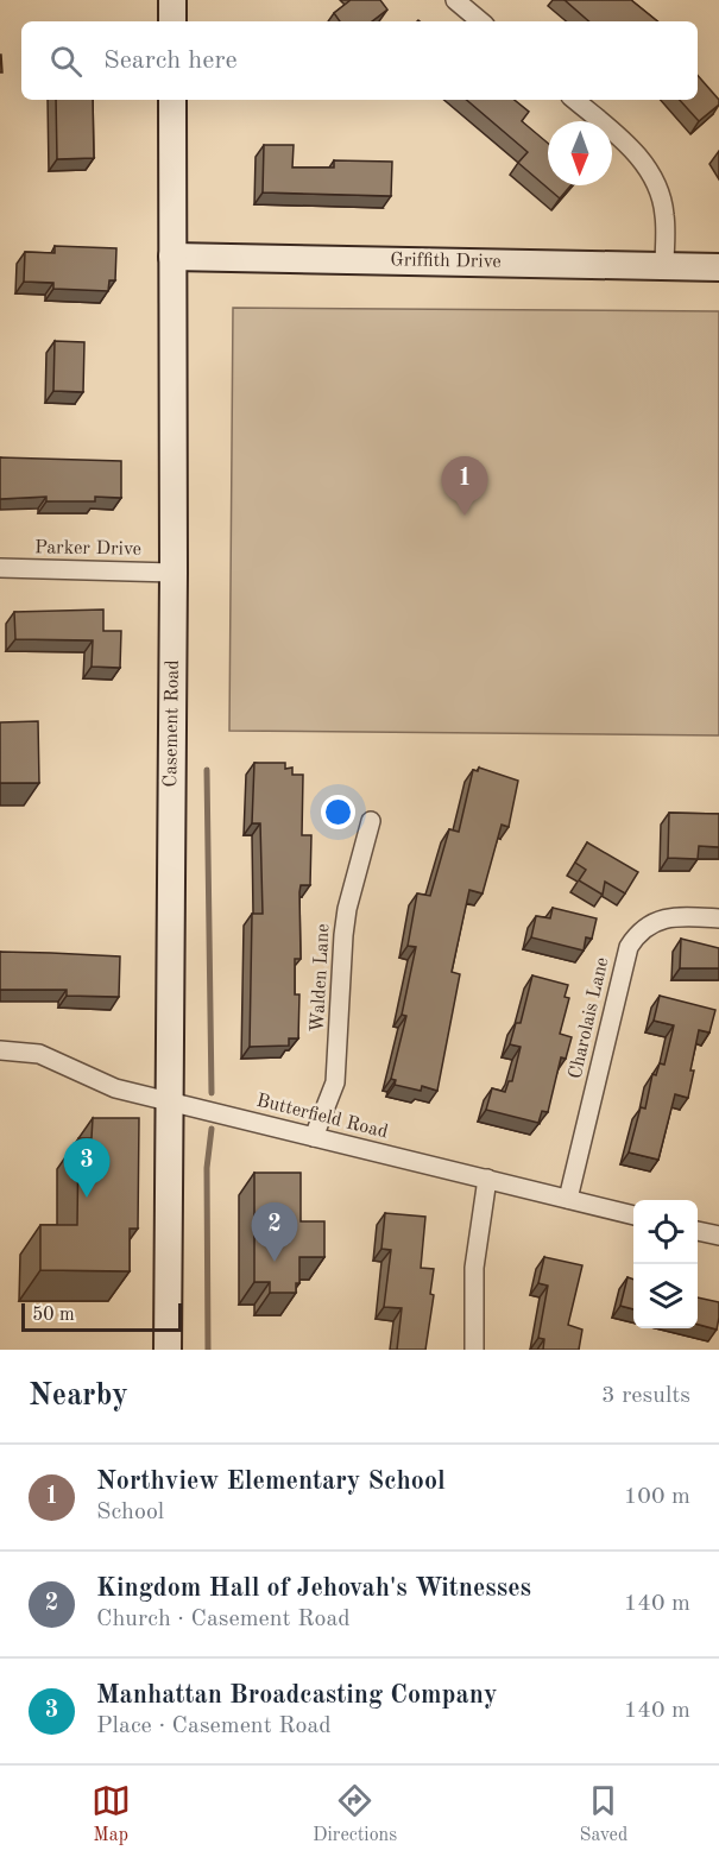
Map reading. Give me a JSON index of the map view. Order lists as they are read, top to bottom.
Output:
{
  "streets": {
    "street": [
      "Griffith Drive",
      "Parker Drive",
      "Casement Road",
      "Walden Lane",
      "Charolais Lane",
      "Butterfield Road"
    ]
  },
  "crossings": [
    ["Griffith Drive", "Casement Road"],
    ["Parker Drive", "Casement Road"],
    ["Casement Road", "Butterfield Road"],
    ["Walden Lane", "Butterfield Road"],
    ["Charolais Lane", "Butterfield Road"]
  ],
  "scale_bar": "50 m",
  "north": "bottom",
  "page": {
    "search": "Search here",
    "pins": ["1", "3", "2"],
    "scale": "50 m",
    "heading": ["Nearby", "3 results"],
    "list": [
      {
        "mark": "1",
        "name": "Northview Elementary School",
        "note": "School",
        "value": "100 m"
      },
      {
        "mark": "2",
        "name": "Kingdom Hall of Jehovah's Witnesses",
        "note": "Church · Casement Road",
        "value": "140 m"
      },
      {
        "mark": "3",
        "name": "Manhattan Broadcasting Company",
        "note": "Place · Casement Road",
        "value": "140 m"
      }
    ],
    "nav": ["Map", "Directions", "Saved"]
  }
}
